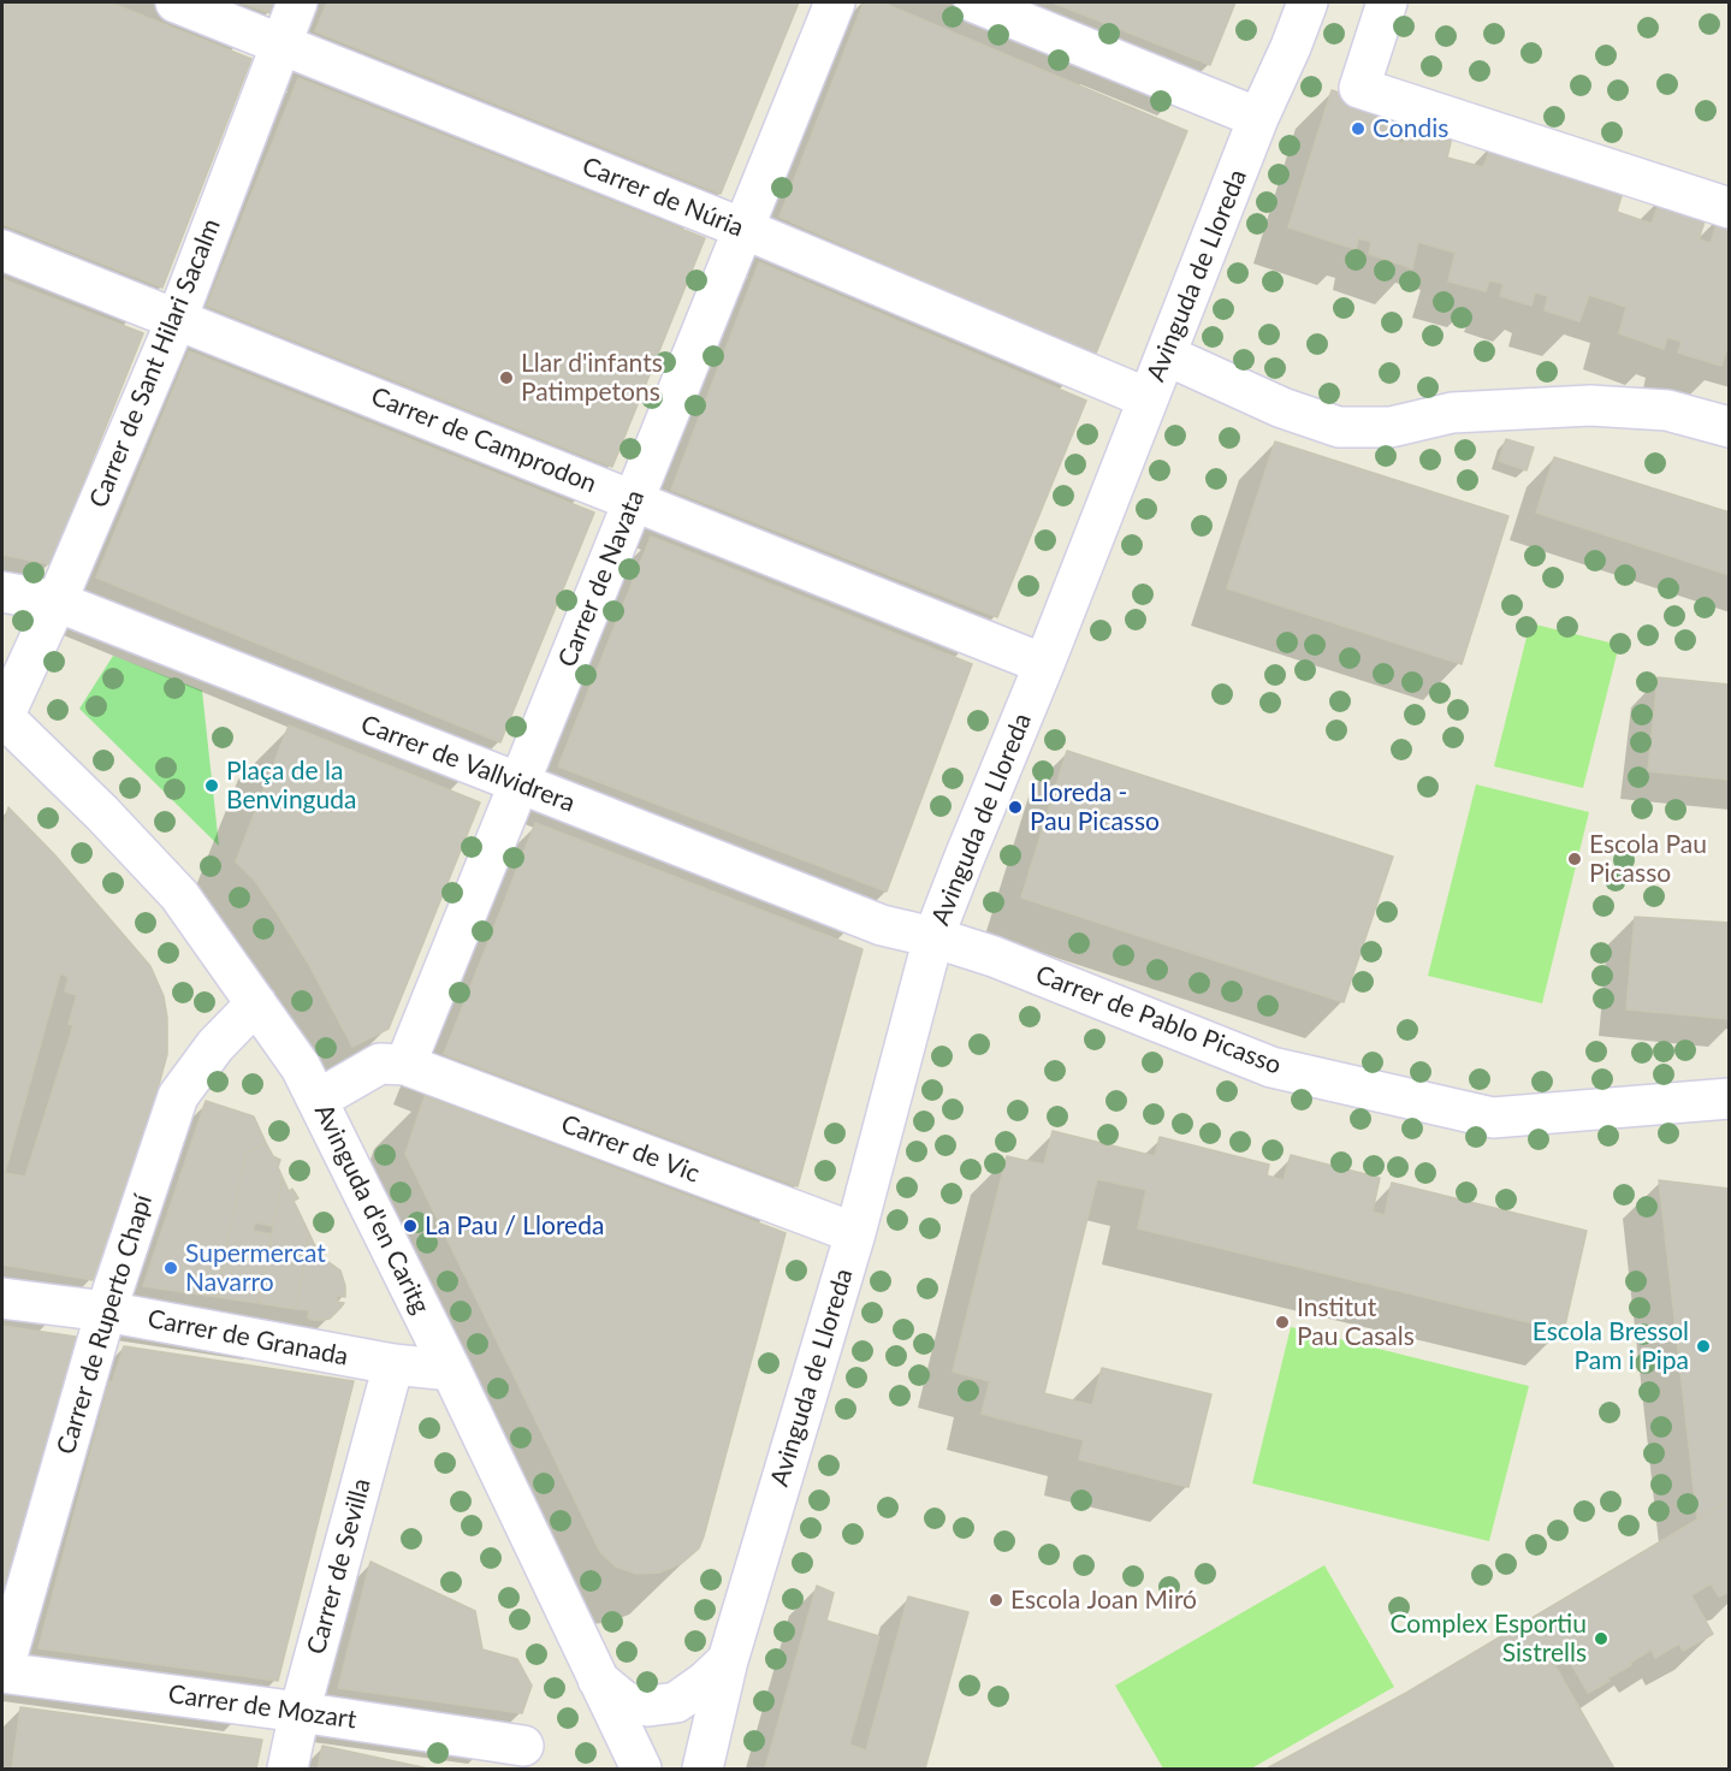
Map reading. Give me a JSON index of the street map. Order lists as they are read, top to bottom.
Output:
{
  "streets": {
    "street": [
      "Carrer de Núria",
      "Avinguda de Lloreda",
      "Carrer de Sant Hilari Sacalm",
      "Carrer de Camprodon",
      "Carrer de Navata",
      "Carrer de Vallvidrera",
      "Carrer de Pablo Picasso",
      "Carrer de Vic",
      "Avinguda d'en Caritg",
      "Carrer de Ruperto Chapí",
      "Carrer de Granada",
      "Carrer de Sevilla",
      "Carrer de Mozart"
    ]
  },
  "crossings": [
    ["Carrer de Núria", "Avinguda de Lloreda"],
    ["Carrer de Núria", "Carrer de Sant Hilari Sacalm"],
    ["Carrer de Núria", "Carrer de Navata"],
    ["Avinguda de Lloreda", "Carrer de Camprodon"],
    ["Avinguda de Lloreda", "Carrer de Vallvidrera"],
    ["Avinguda de Lloreda", "Carrer de Pablo Picasso"],
    ["Avinguda de Lloreda", "Carrer de Vic"],
    ["Avinguda de Lloreda", "Avinguda d'en Caritg"],
    ["Carrer de Sant Hilari Sacalm", "Carrer de Camprodon"],
    ["Carrer de Sant Hilari Sacalm", "Carrer de Vallvidrera"],
    ["Carrer de Sant Hilari Sacalm", "Avinguda d'en Caritg"],
    ["Carrer de Camprodon", "Carrer de Navata"],
    ["Carrer de Navata", "Carrer de Vallvidrera"],
    ["Carrer de Navata", "Carrer de Vic"],
    ["Carrer de Vallvidrera", "Carrer de Pablo Picasso"],
    ["Avinguda d'en Caritg", "Carrer de Ruperto Chapí"],
    ["Avinguda d'en Caritg", "Carrer de Granada"],
    ["Carrer de Ruperto Chapí", "Carrer de Granada"],
    ["Carrer de Ruperto Chapí", "Carrer de Mozart"],
    ["Carrer de Granada", "Carrer de Sevilla"],
    ["Carrer de Sevilla", "Carrer de Mozart"]
  ],
  "places": [
    "Condis",
    "Llar d'infants Patimpetons",
    "Plaça de la Benvinguda",
    "Lloreda - Pau Picasso",
    "Escola Pau Picasso",
    "La Pau / Lloreda",
    "Supermercat Navarro",
    "Institut Pau Casals",
    "Escola Bressol Pam i Pipa",
    "Escola Joan Miró",
    "Complex Esportiu Sistrells"
  ]
}
